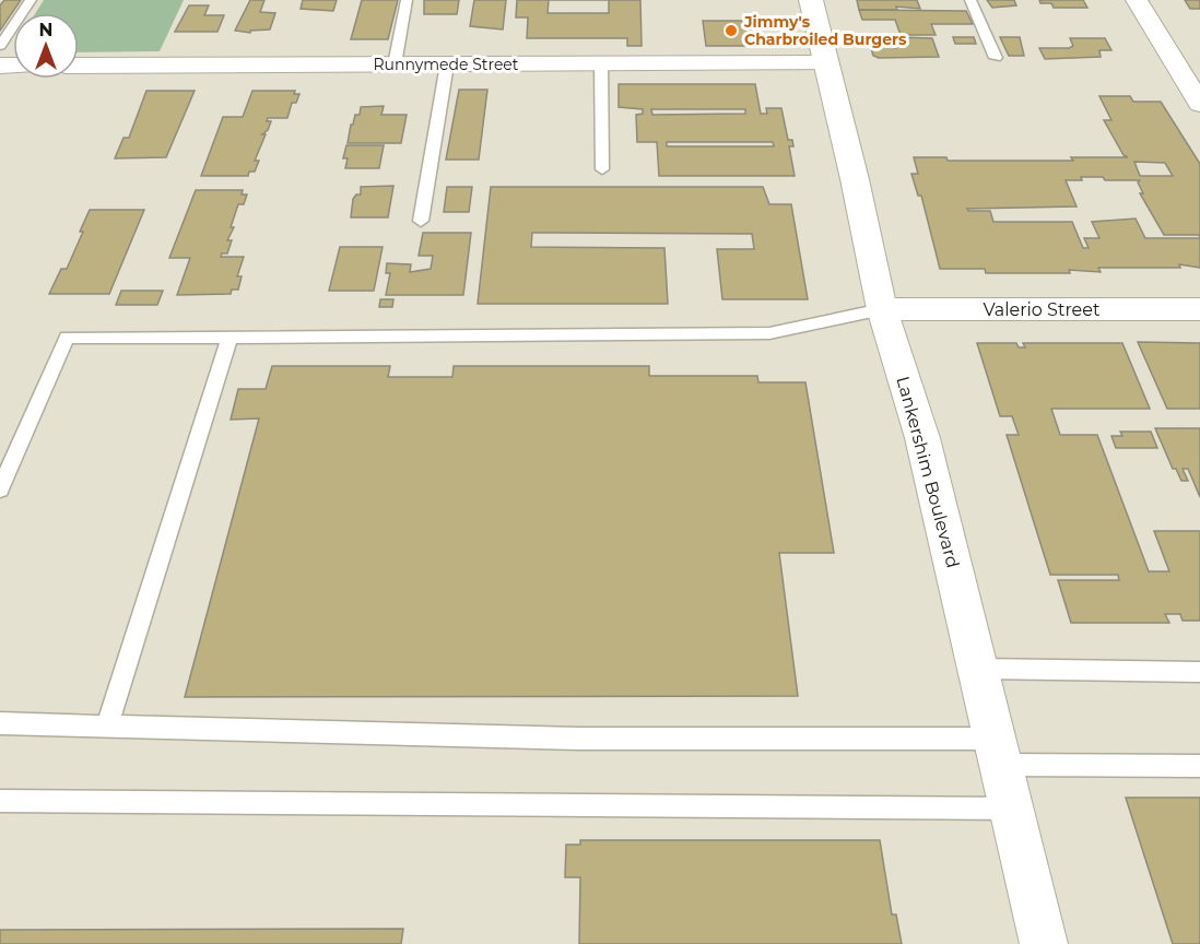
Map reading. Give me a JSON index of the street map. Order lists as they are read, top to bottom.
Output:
{
  "streets": {
    "main road": ["Lankershim Boulevard"],
    "street": ["Runnymede Street", "Valerio Street"]
  },
  "crossings": [
    ["Runnymede Street", "Lankershim Boulevard"],
    ["Valerio Street", "Lankershim Boulevard"]
  ],
  "places": ["Jimmy's Charbroiled Burgers"],
  "north": "top"
}
